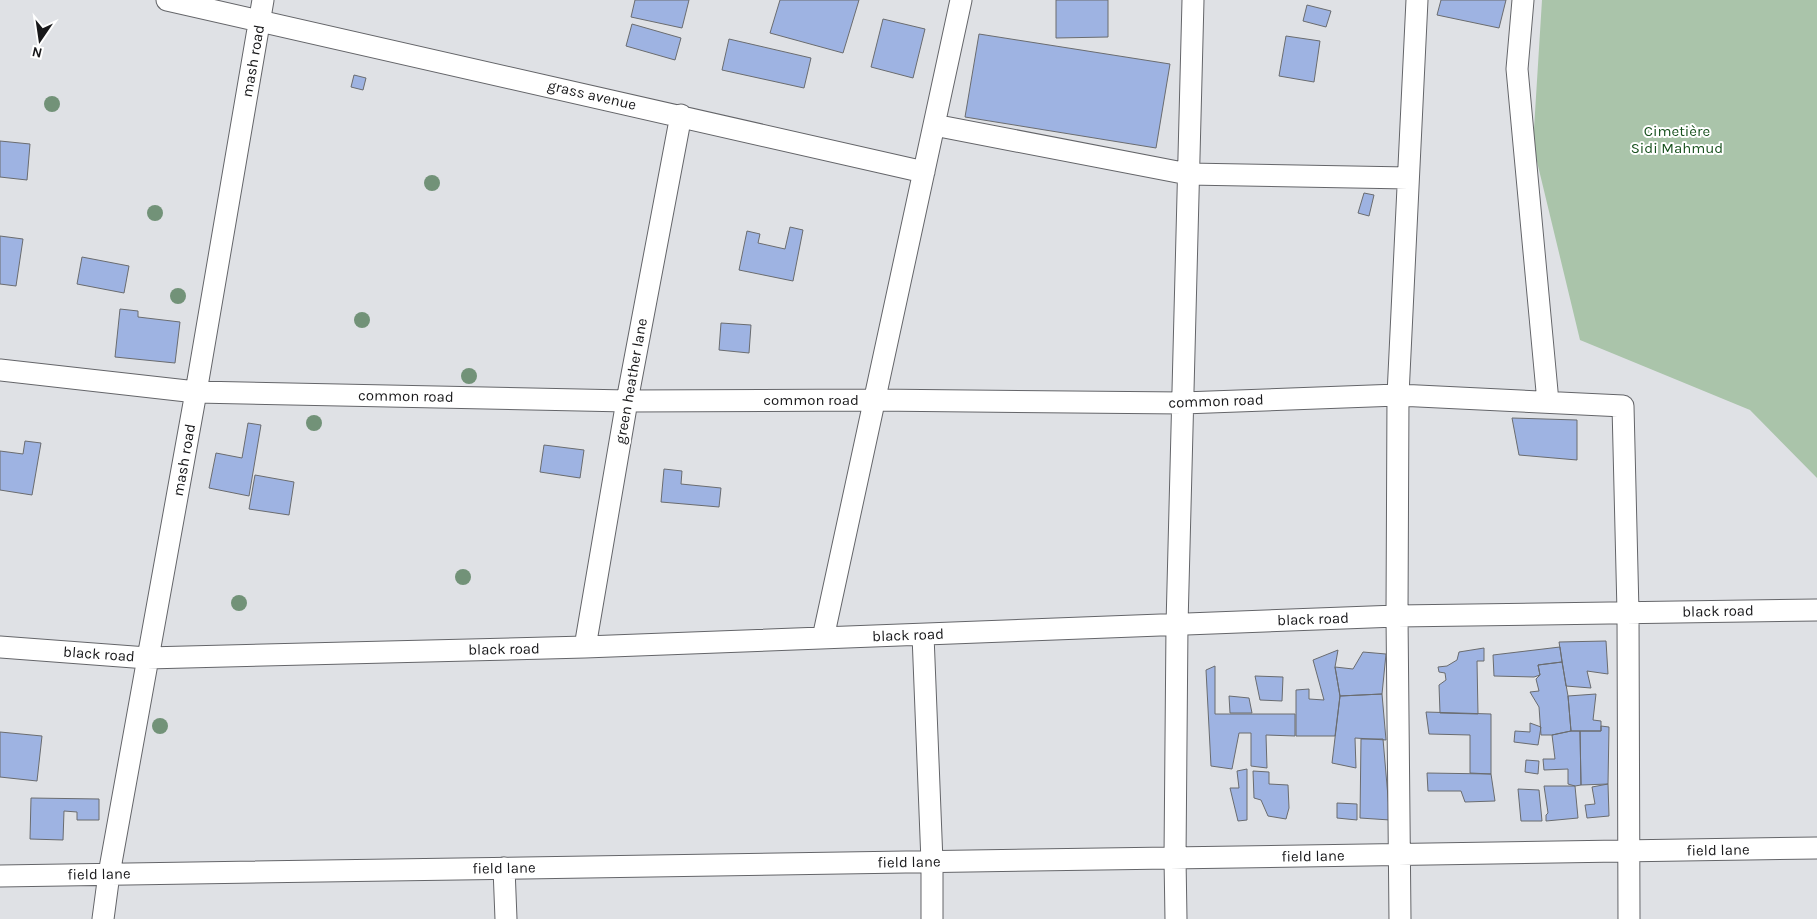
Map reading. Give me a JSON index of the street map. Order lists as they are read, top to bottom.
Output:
{
  "streets": {
    "street": [
      "mash road",
      "grass avenue",
      "green heather lane",
      "common road",
      "black road",
      "field lane"
    ]
  },
  "crossings": [
    ["mash road", "grass avenue"],
    ["mash road", "common road"],
    ["mash road", "black road"],
    ["mash road", "field lane"],
    ["grass avenue", "green heather lane"],
    ["green heather lane", "common road"],
    ["green heather lane", "black road"],
    ["common road", "black road"]
  ],
  "parks": ["Cimetière Sidi Mahmud"],
  "north": "bottom"
}
